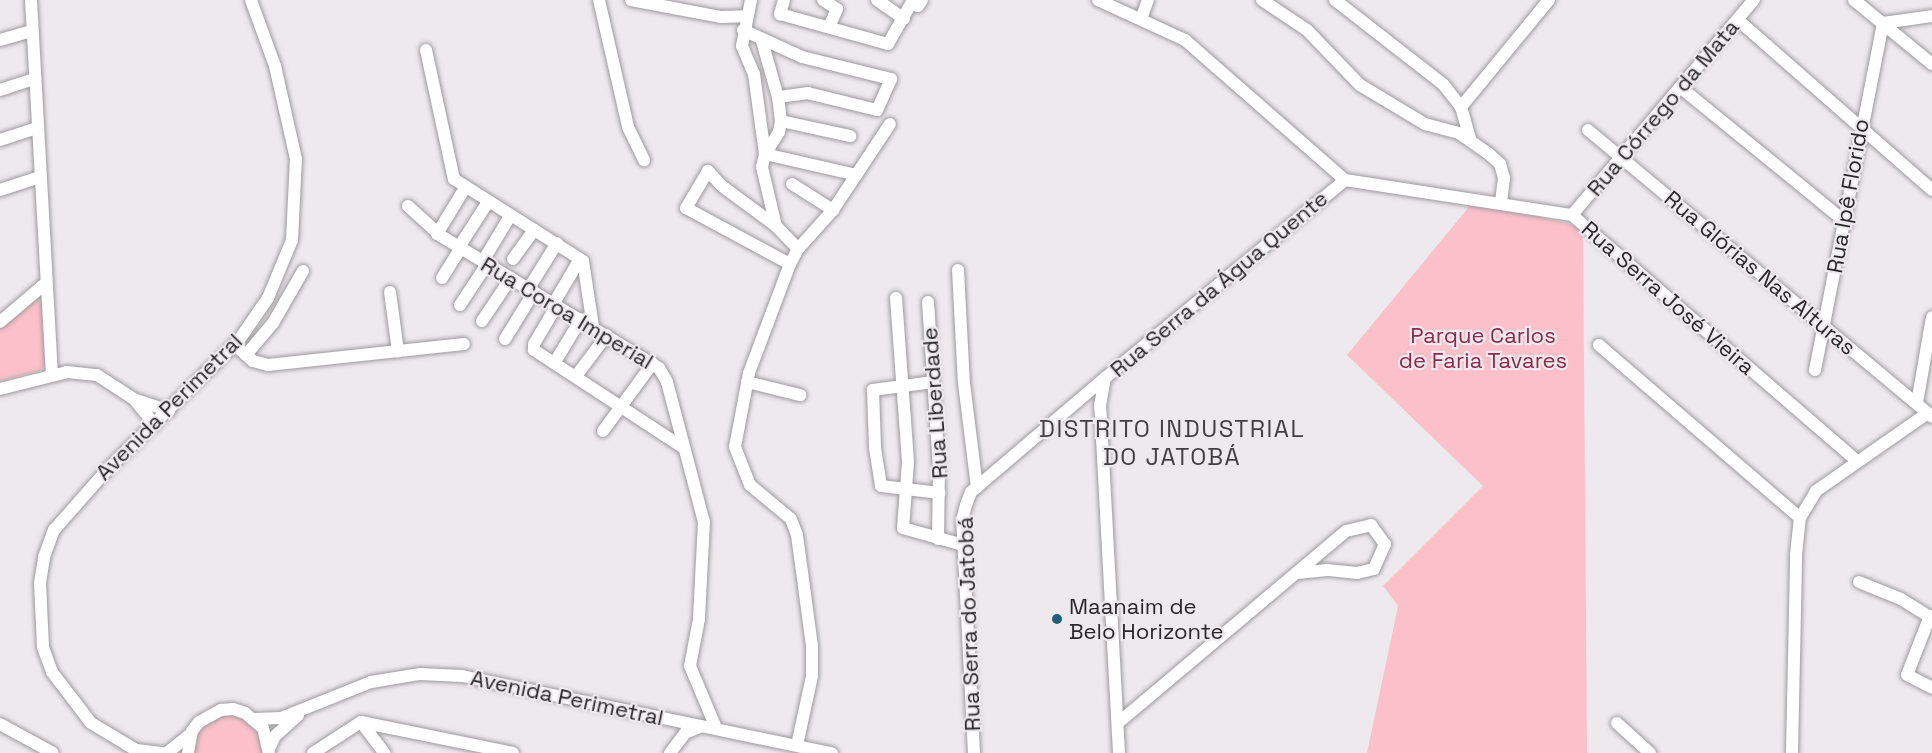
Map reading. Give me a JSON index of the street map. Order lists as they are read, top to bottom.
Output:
{
  "streets": {
    "street": [
      "Rua Córrego da Mata",
      "Rua Ipê Florido",
      "Rua Glórias Nas Alturas",
      "Rua Serra da Água Quente",
      "Rua Serra José Vieira",
      "Rua Coroa Imperial",
      "Rua Liberdade",
      "Avenida Perimetral",
      "Rua Serra do Jatobá"
    ]
  },
  "crossings": [
    ["Rua Córrego da Mata", "Rua Glórias Nas Alturas"],
    ["Rua Córrego da Mata", "Rua Serra José Vieira"],
    ["Rua Ipê Florido", "Rua Glórias Nas Alturas"],
    ["Rua Serra da Água Quente", "Rua Serra José Vieira"],
    ["Rua Serra da Água Quente", "Rua Serra do Jatobá"],
    ["Rua Coroa Imperial", "Avenida Perimetral"]
  ],
  "districts": ["DISTRITO INDUSTRIAL DO JATOBÁ"],
  "parks": ["Parque Carlos de Faria Tavares"],
  "places": ["Maanaim de Belo Horizonte"]
}
